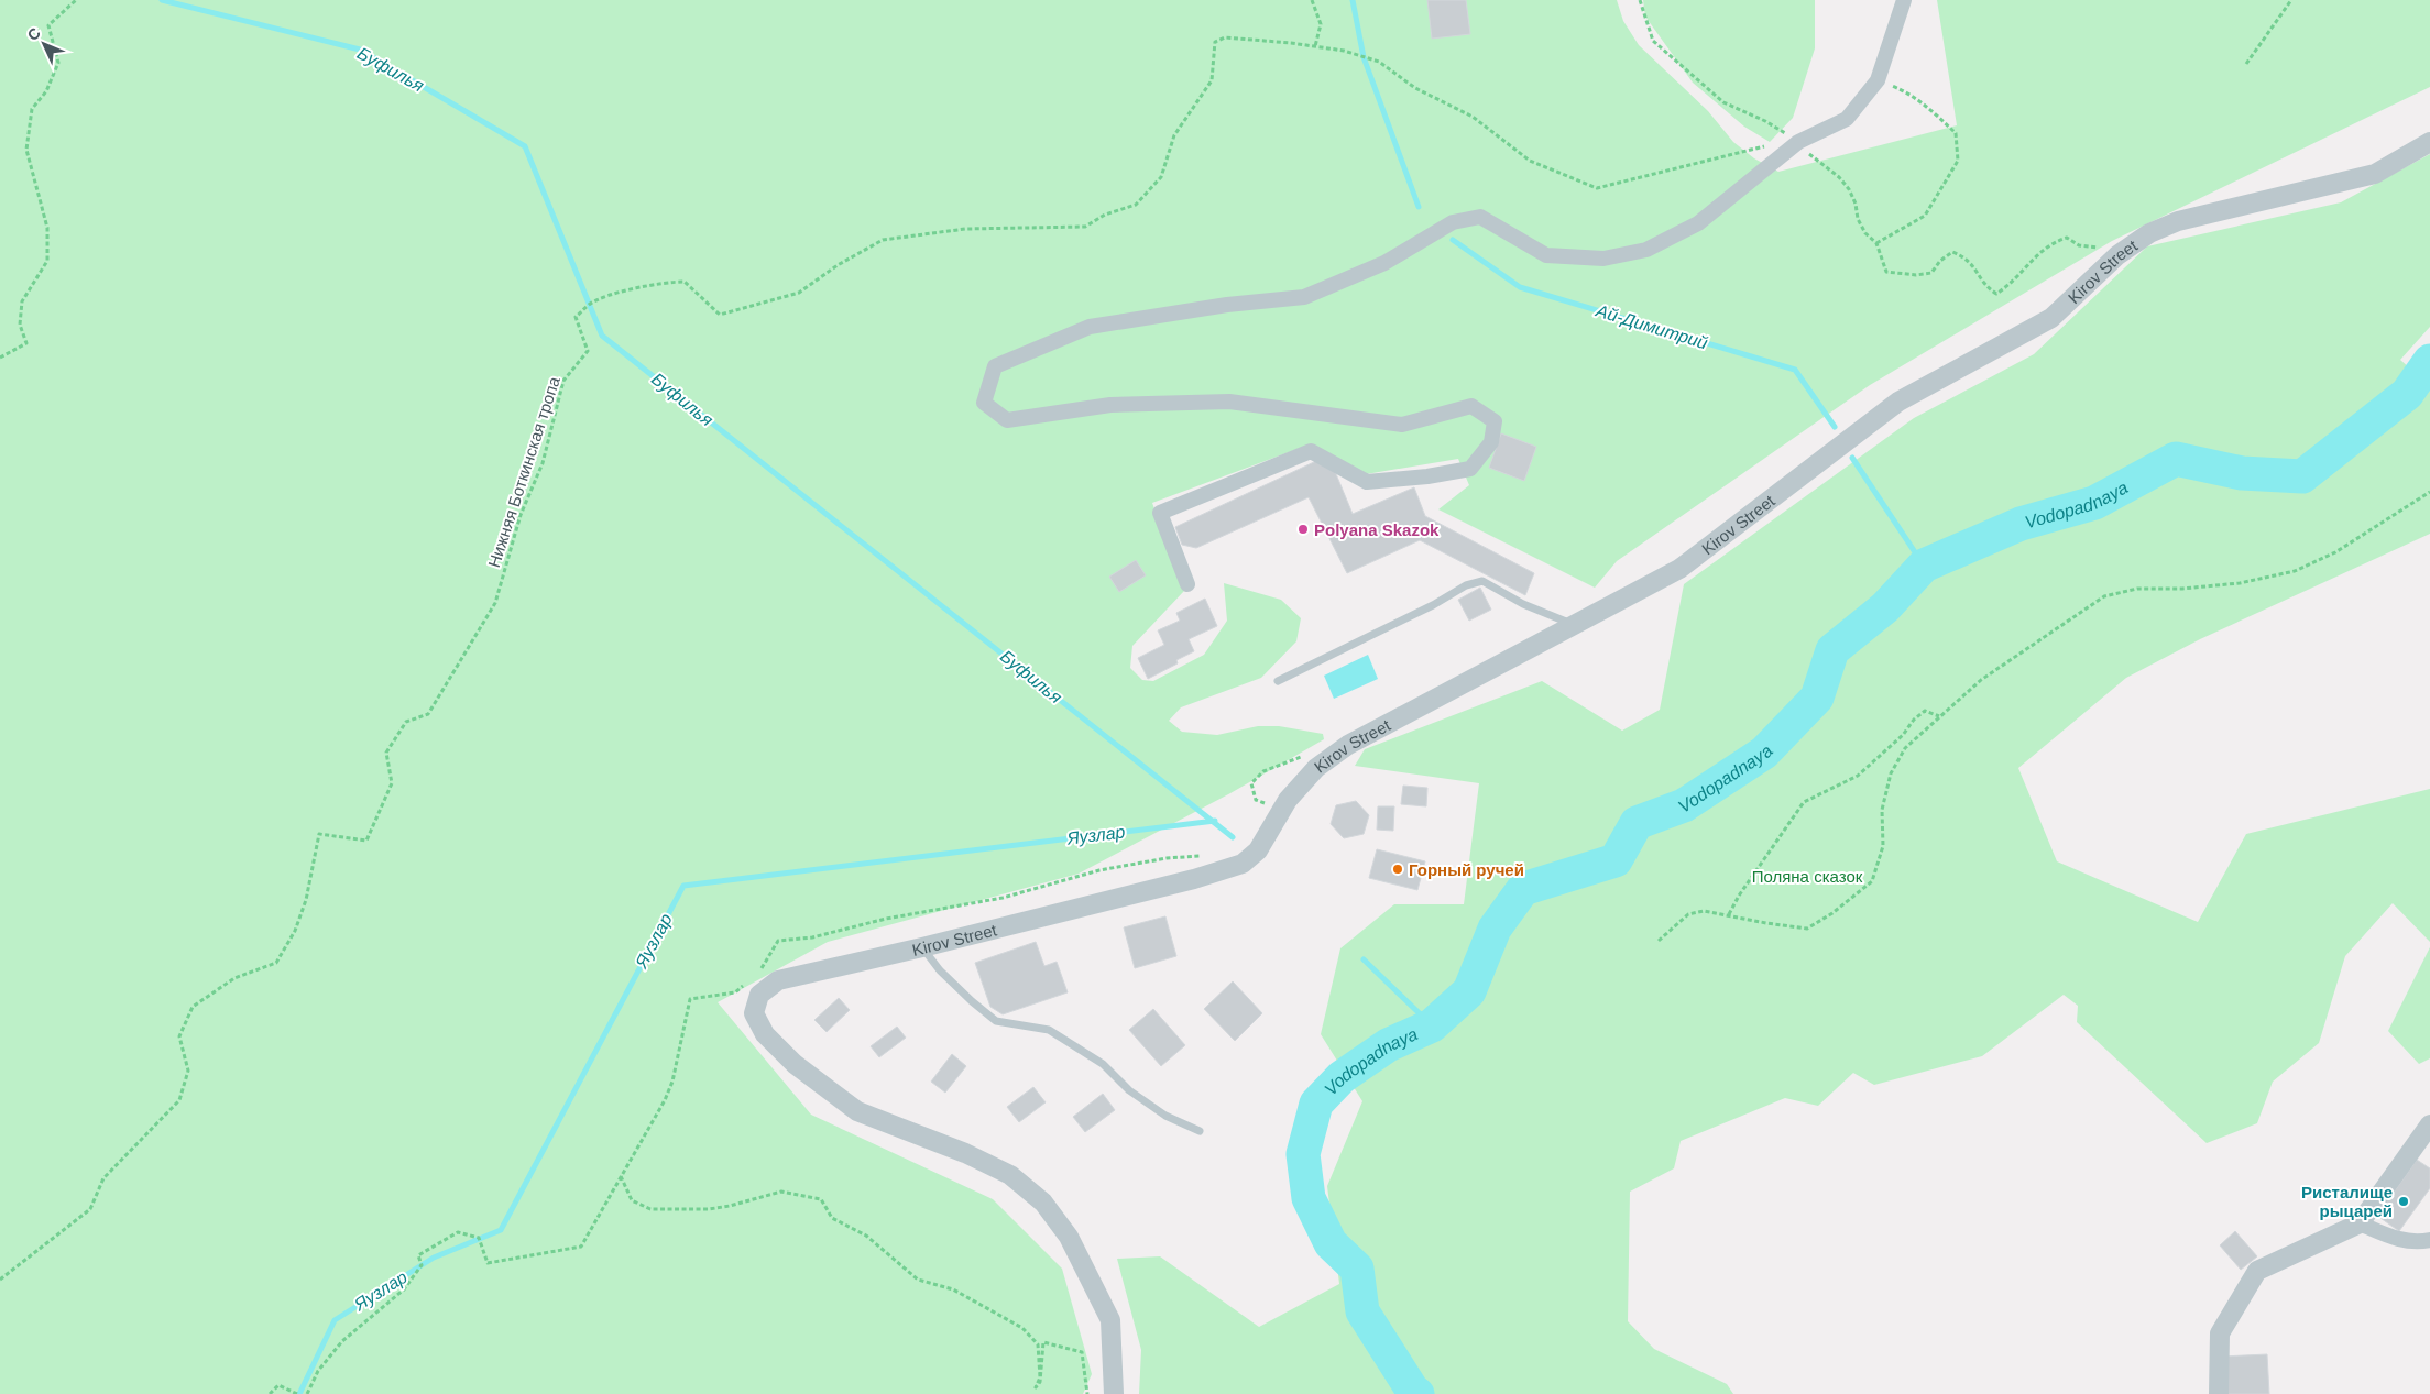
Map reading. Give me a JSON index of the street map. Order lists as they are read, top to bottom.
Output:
{
  "streets": {
    "street": ["Kirov Street"],
    "path": ["Нижняя Боткинская тропа"]
  },
  "water": [
    "Буфилья",
    "Ай-Димитрий",
    "Vodopadnaya",
    "Яузлар"
  ],
  "parks": ["Поляна сказок"],
  "places": ["Polyana Skazok", "Горный ручей", "Ристалище рыцарей"],
  "north": "top left"
}
